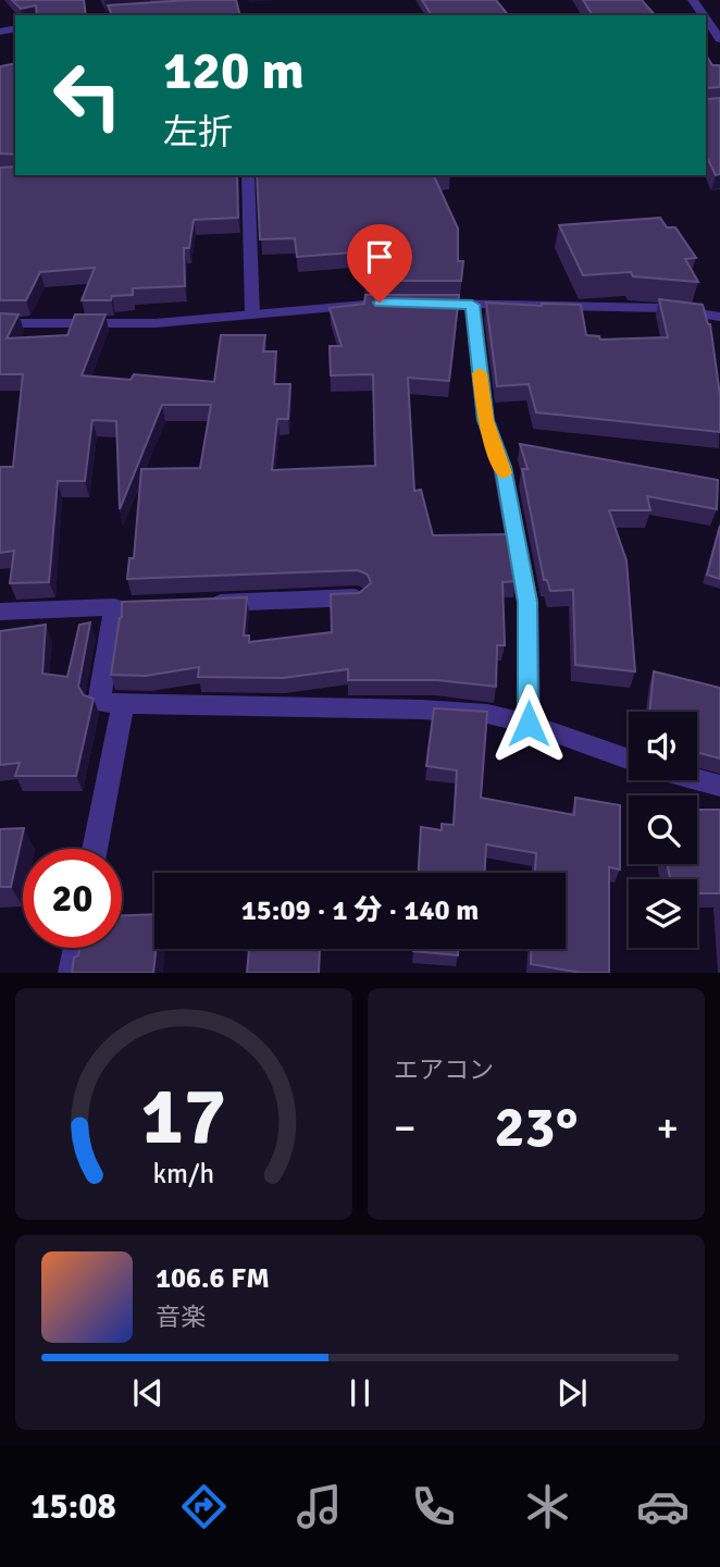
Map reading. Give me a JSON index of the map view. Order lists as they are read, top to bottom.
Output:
{
  "page": {
    "turn": ["120 m", "左折"],
    "limit": "20",
    "trip": "15:09 · 1 分 · 140 m",
    "tile": "エアコン",
    "heat": ["−", "23°", "+"],
    "song": ["106.6 FM", "音楽"],
    "tabs": "15:08",
    "gauge": ["17", "km/h"]
  }
}
